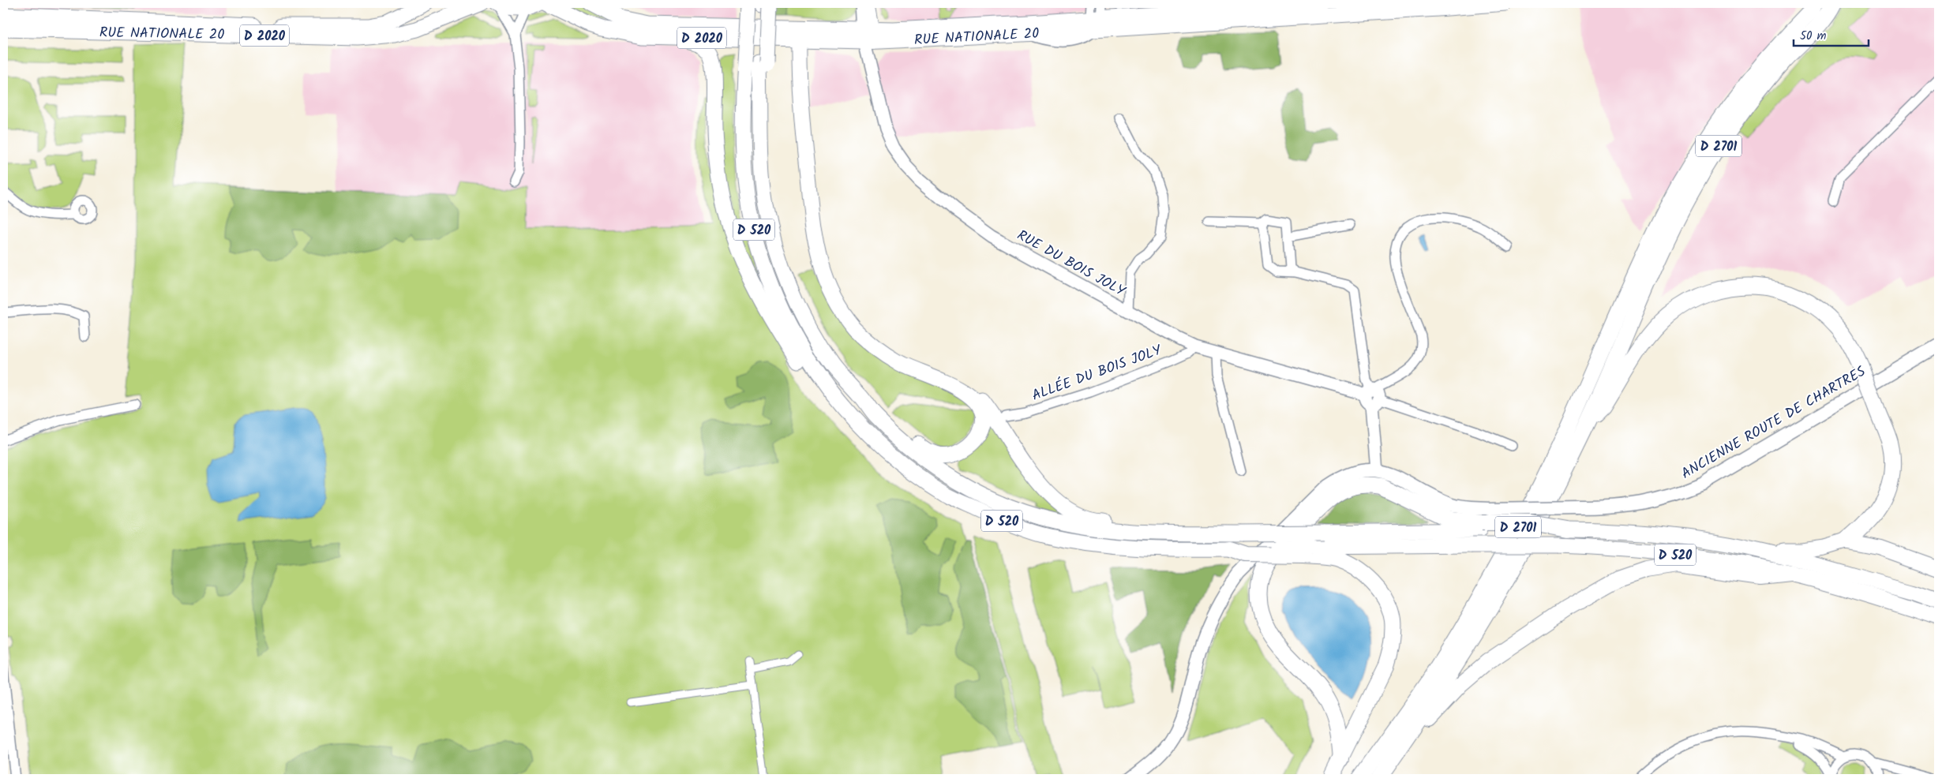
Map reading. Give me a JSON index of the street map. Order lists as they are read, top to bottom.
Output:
{
  "streets": {
    "highway": ["D 2701"],
    "main road": [
      "RUE NATIONALE 20",
      "D 2020",
      "D 520",
      "ANCIENNE ROUTE DE CHARTRES"
    ],
    "street": ["RUE DU BOIS JOLY", "ALLÉE DU BOIS JOLY"]
  },
  "crossings": [
    ["RUE NATIONALE 20", "RUE DU BOIS JOLY"],
    ["D 520", "ANCIENNE ROUTE DE CHARTRES"],
    ["RUE DU BOIS JOLY", "ALLÉE DU BOIS JOLY"]
  ],
  "scale_bar": "50 m"
}
